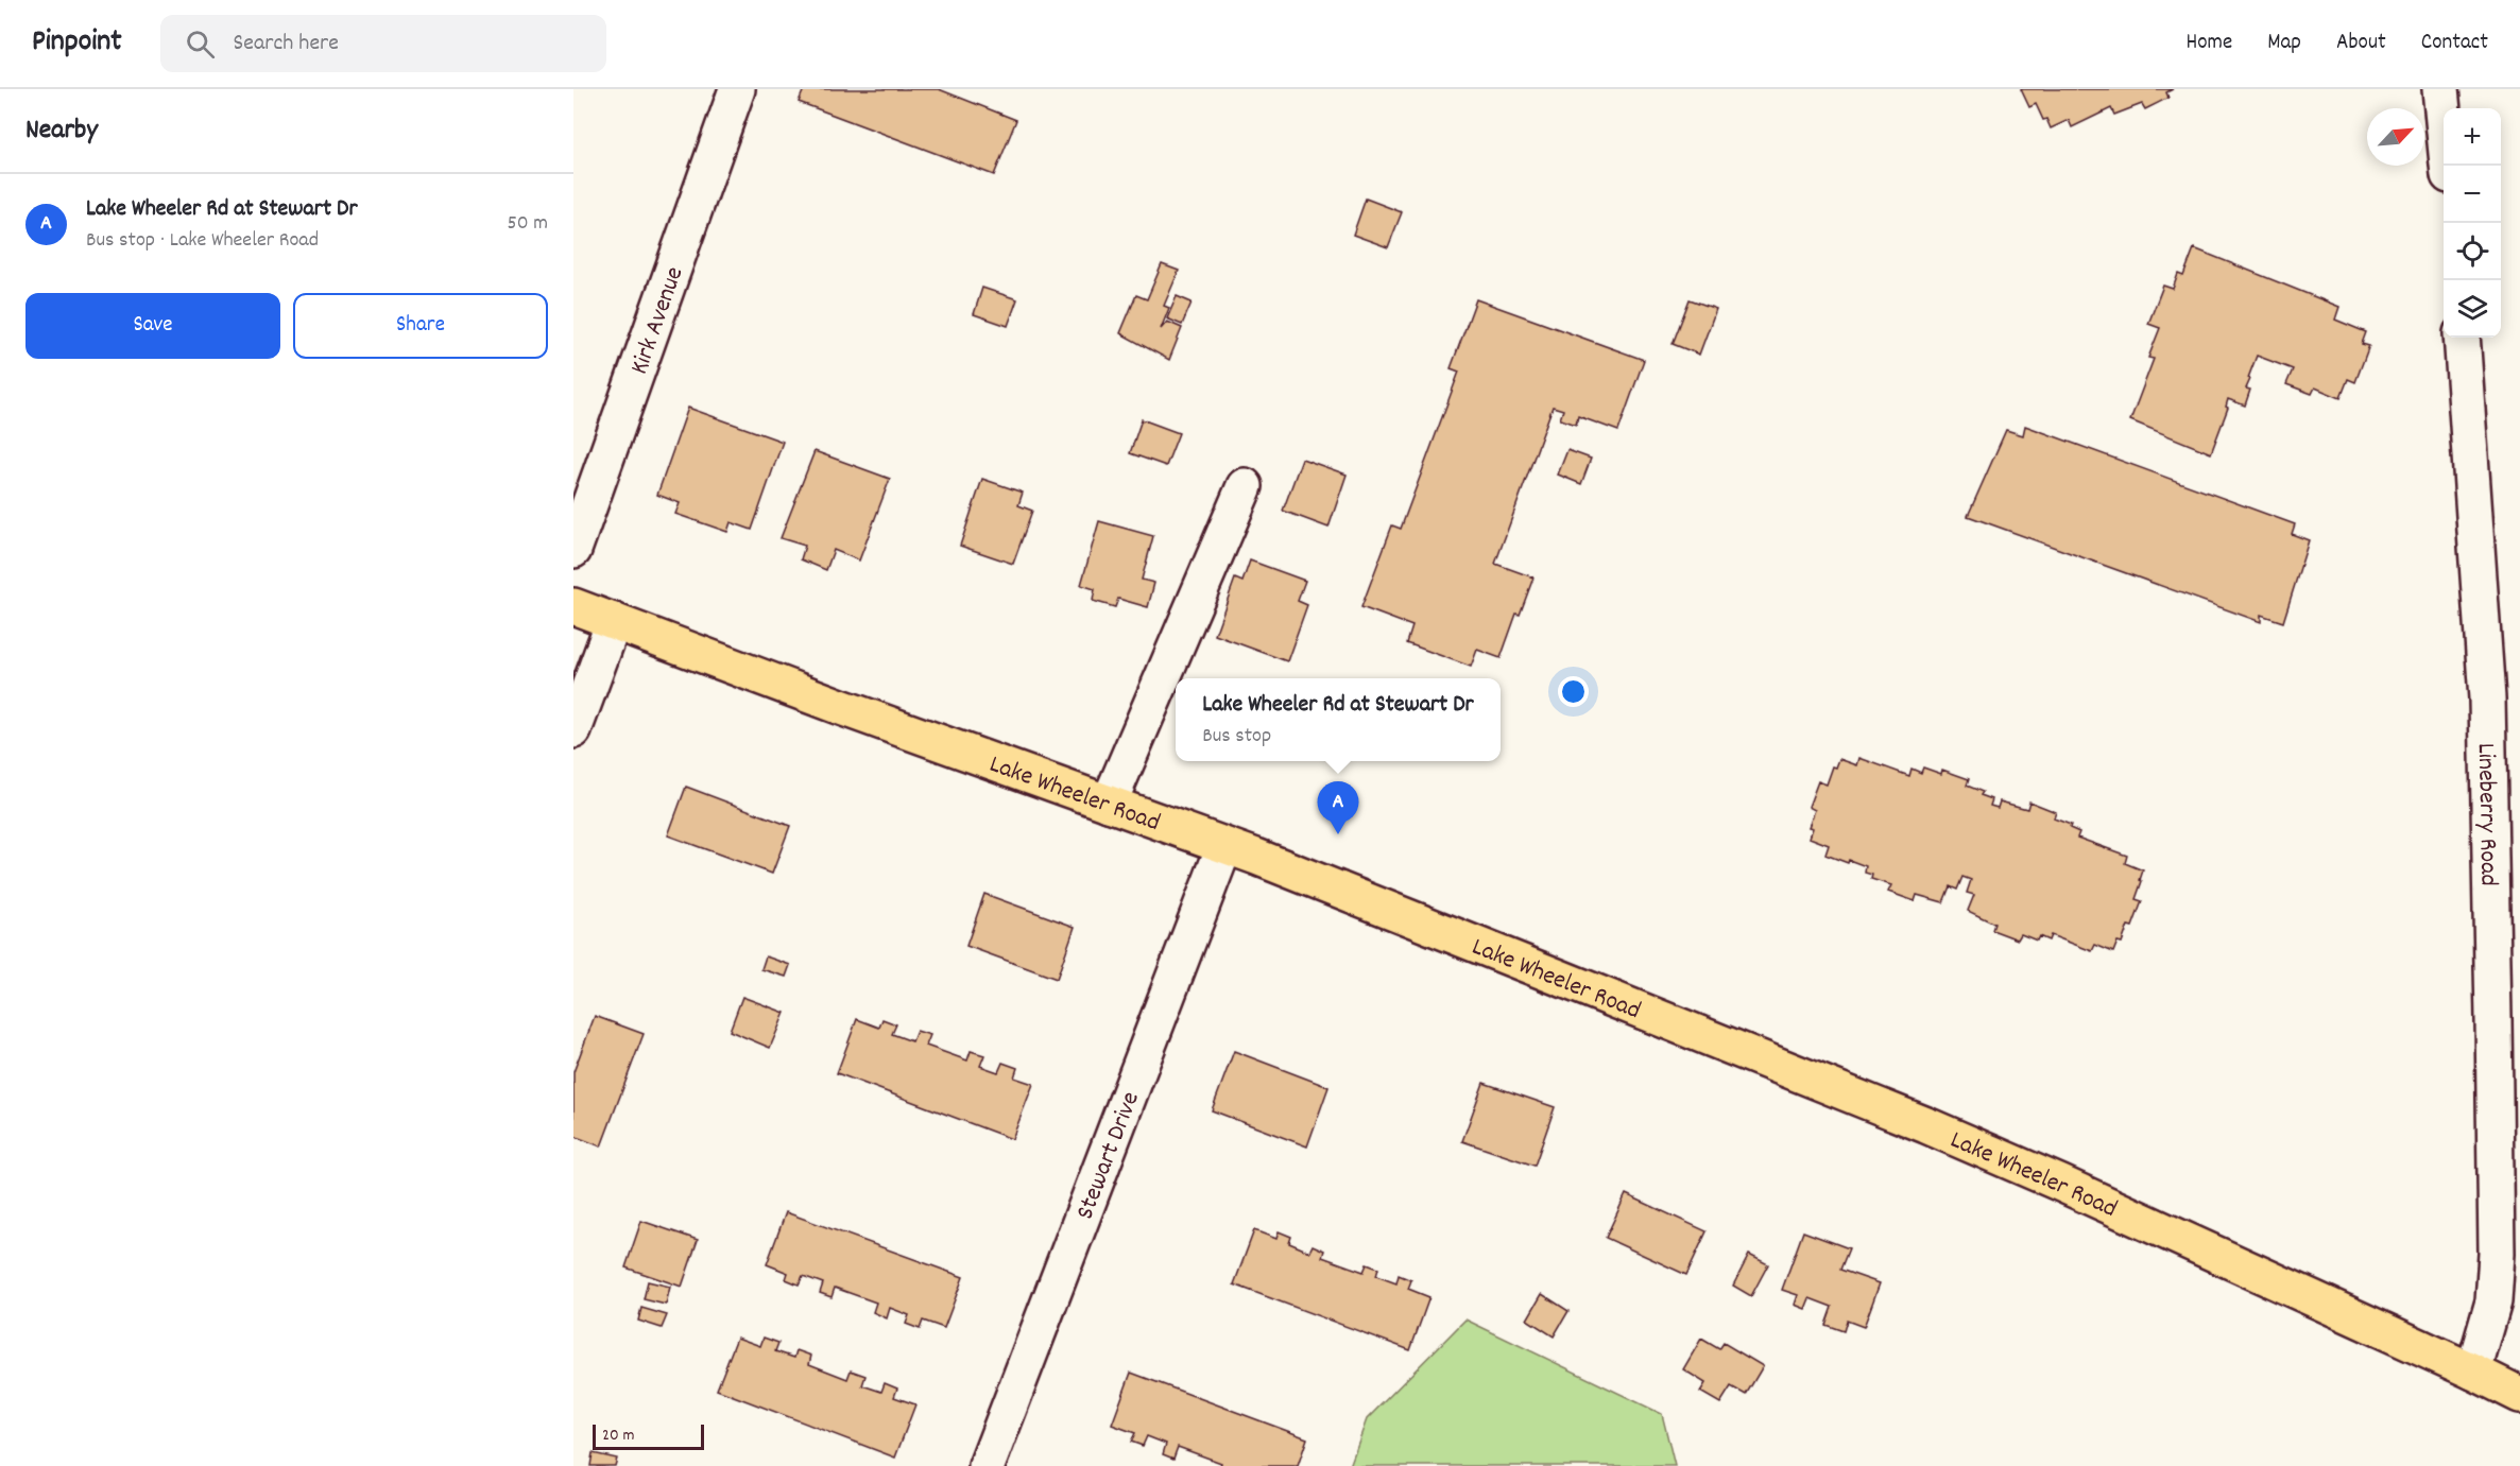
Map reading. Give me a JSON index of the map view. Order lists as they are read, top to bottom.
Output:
{
  "streets": {
    "main road": ["Lake Wheeler Road"],
    "street": ["Kirk Avenue", "Lineberry Road", "Stewart Drive"]
  },
  "crossings": [
    ["Lake Wheeler Road", "Lineberry Road"],
    ["Lake Wheeler Road", "Stewart Drive"]
  ],
  "scale_bar": "20 m",
  "north": "top right",
  "page": {
    "header": "Pinpoint",
    "search": "Search here",
    "nav": [
      "Home",
      "Map",
      "About",
      "Contact"
    ],
    "heading": "Nearby",
    "map_buttons": ["+", "−"],
    "list": [
      {
        "mark": "A",
        "name": "Lake Wheeler Rd at Stewart Dr",
        "note": "Bus stop · Lake Wheeler Road",
        "value": "50 m"
      }
    ],
    "buttons": ["Save", "Share"],
    "popup": ["Lake Wheeler Rd at Stewart Dr", "Bus stop"],
    "pins": "A",
    "scale": "20 m"
  }
}
